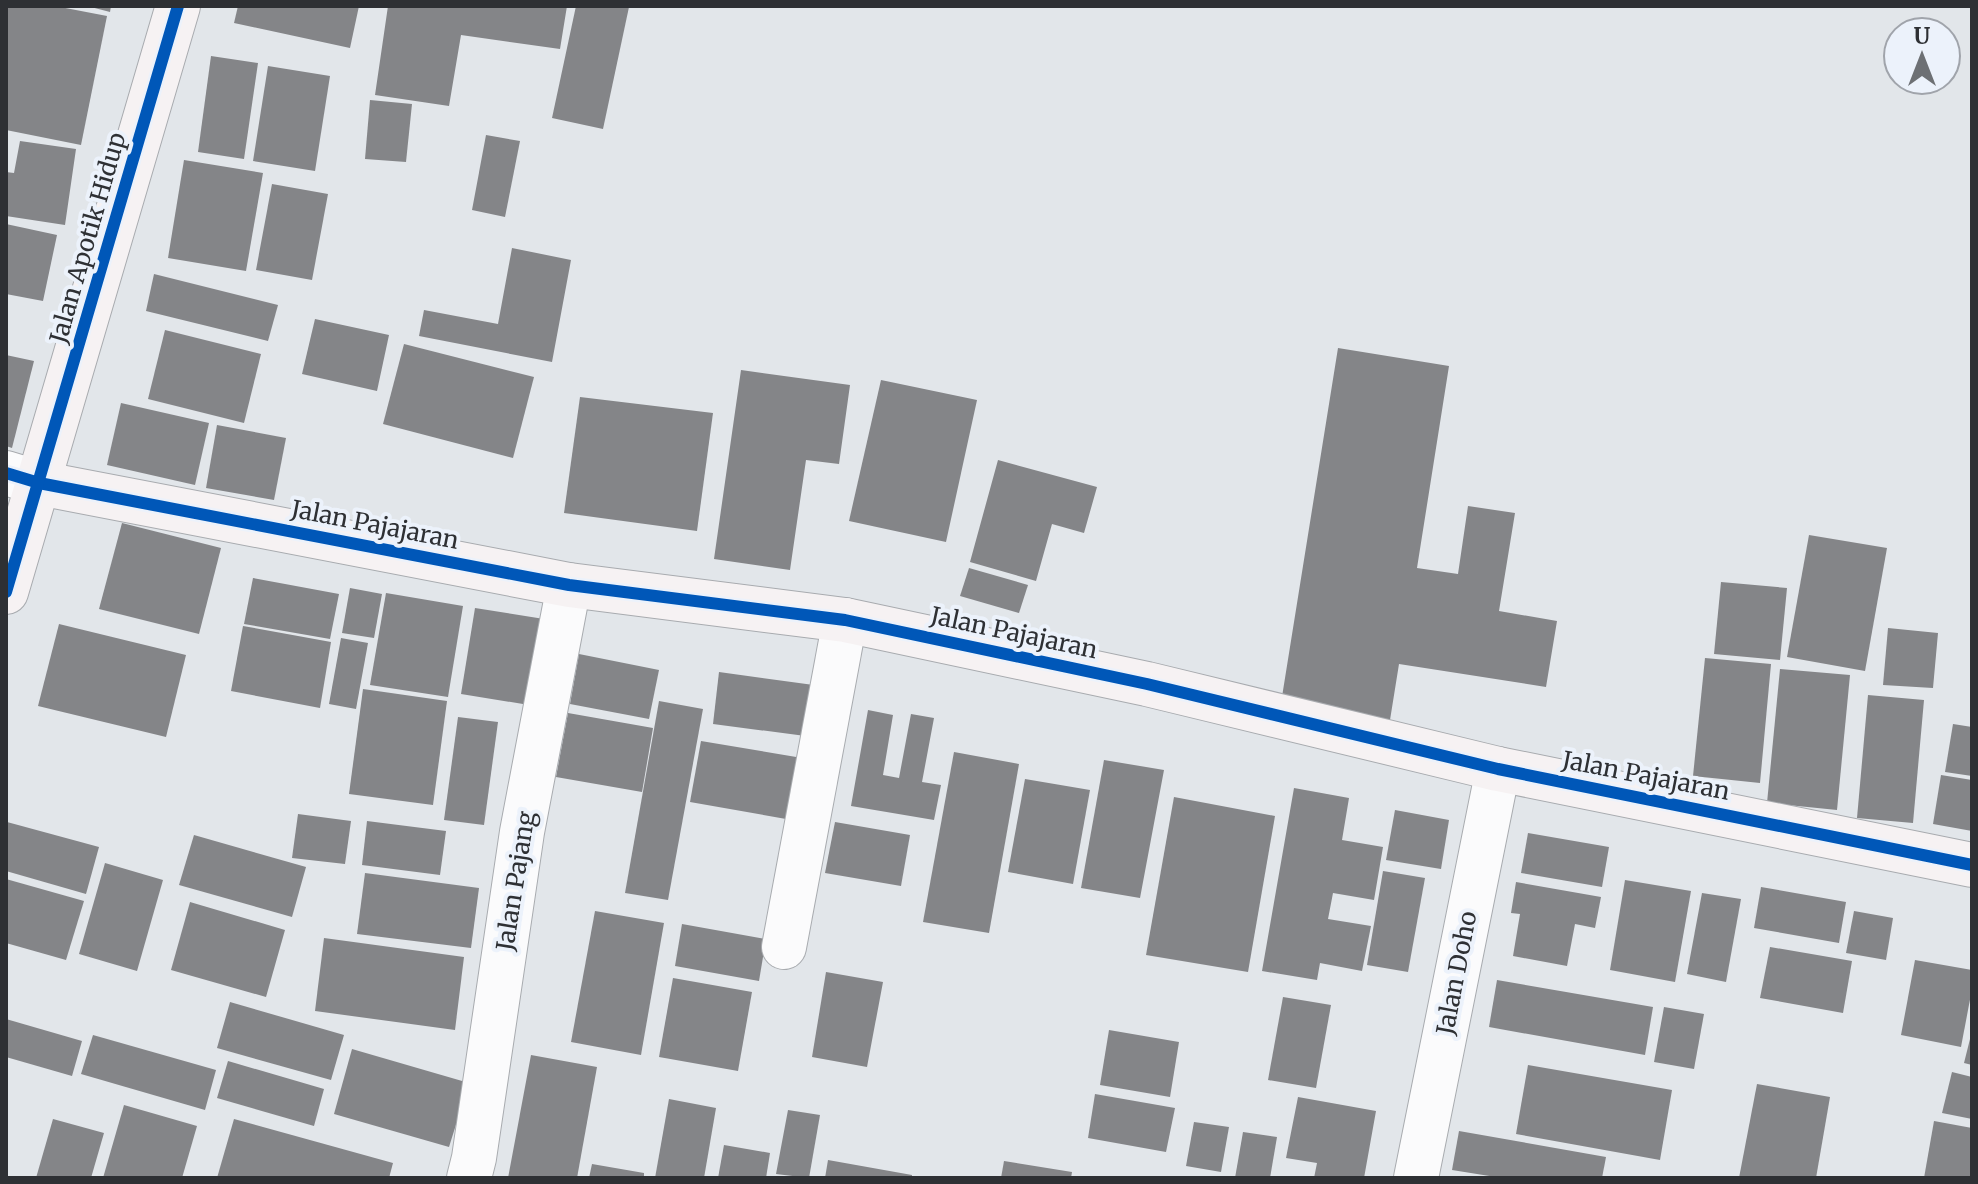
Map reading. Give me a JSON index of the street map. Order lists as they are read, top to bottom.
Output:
{
  "streets": {
    "street": [
      "Jalan Apotik Hidup",
      "Jalan Pajajaran",
      "Jalan Pajang",
      "Jalan Doho"
    ]
  },
  "crossings": [
    ["Jalan Apotik Hidup", "Jalan Pajajaran"],
    ["Jalan Pajajaran", "Jalan Pajang"],
    ["Jalan Pajajaran", "Jalan Doho"]
  ],
  "north": "top"
}
